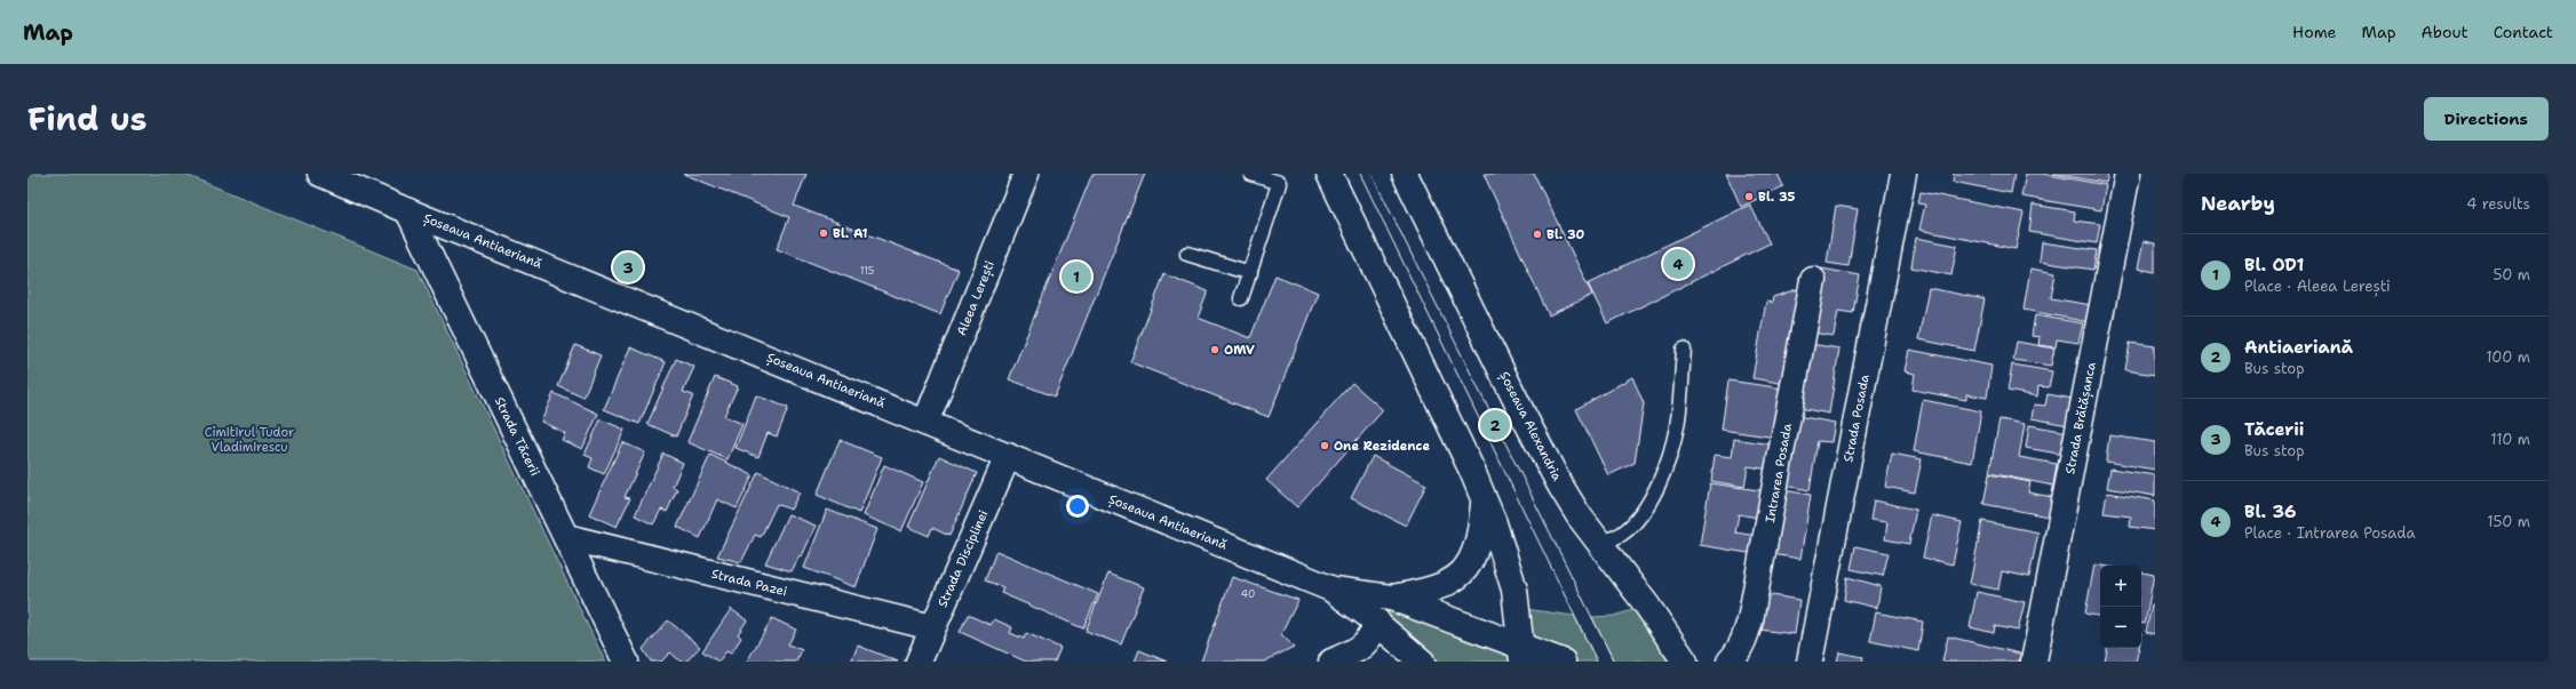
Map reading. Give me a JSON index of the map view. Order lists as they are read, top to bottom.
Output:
{
  "streets": {
    "street": [
      "Șoseaua Antiaeriană",
      "Aleea Lerești",
      "Strada Posada",
      "Strada Brătășanca",
      "Șoseaua Alexandria",
      "Strada Tăcerii",
      "Intrarea Posada",
      "Strada Disciplinei",
      "Strada Pazei"
    ]
  },
  "crossings": [
    ["Șoseaua Antiaeriană", "Aleea Lerești"],
    ["Șoseaua Antiaeriană", "Strada Tăcerii"],
    ["Șoseaua Antiaeriană", "Strada Disciplinei"],
    ["Strada Tăcerii", "Strada Pazei"],
    ["Strada Disciplinei", "Strada Pazei"]
  ],
  "parks": ["Cimitirul Tudor Vladimirescu"],
  "places": [
    "Bl. 35",
    "Bl. A1",
    "Bl. 30",
    "OMV",
    "One Rezidence"
  ],
  "house_numbers": ["115", "40"],
  "page": {
    "header": "Map",
    "nav": [
      "Home",
      "Map",
      "About",
      "Contact"
    ],
    "title": "Find us",
    "buttons": "Directions",
    "heading": ["Nearby", "4 results"],
    "list": [
      {
        "mark": "1",
        "name": "Bl. OD1",
        "note": "Place · Aleea Lerești",
        "value": "50 m"
      },
      {
        "mark": "2",
        "name": "Antiaeriană",
        "note": "Bus stop",
        "value": "100 m"
      },
      {
        "mark": "3",
        "name": "Tăcerii",
        "note": "Bus stop",
        "value": "110 m"
      },
      {
        "mark": "4",
        "name": "Bl. 36",
        "note": "Place · Intrarea Posada",
        "value": "150 m"
      }
    ],
    "pins": [
      "4",
      "3",
      "1",
      "2"
    ],
    "map_buttons": ["+", "−"]
  }
}
